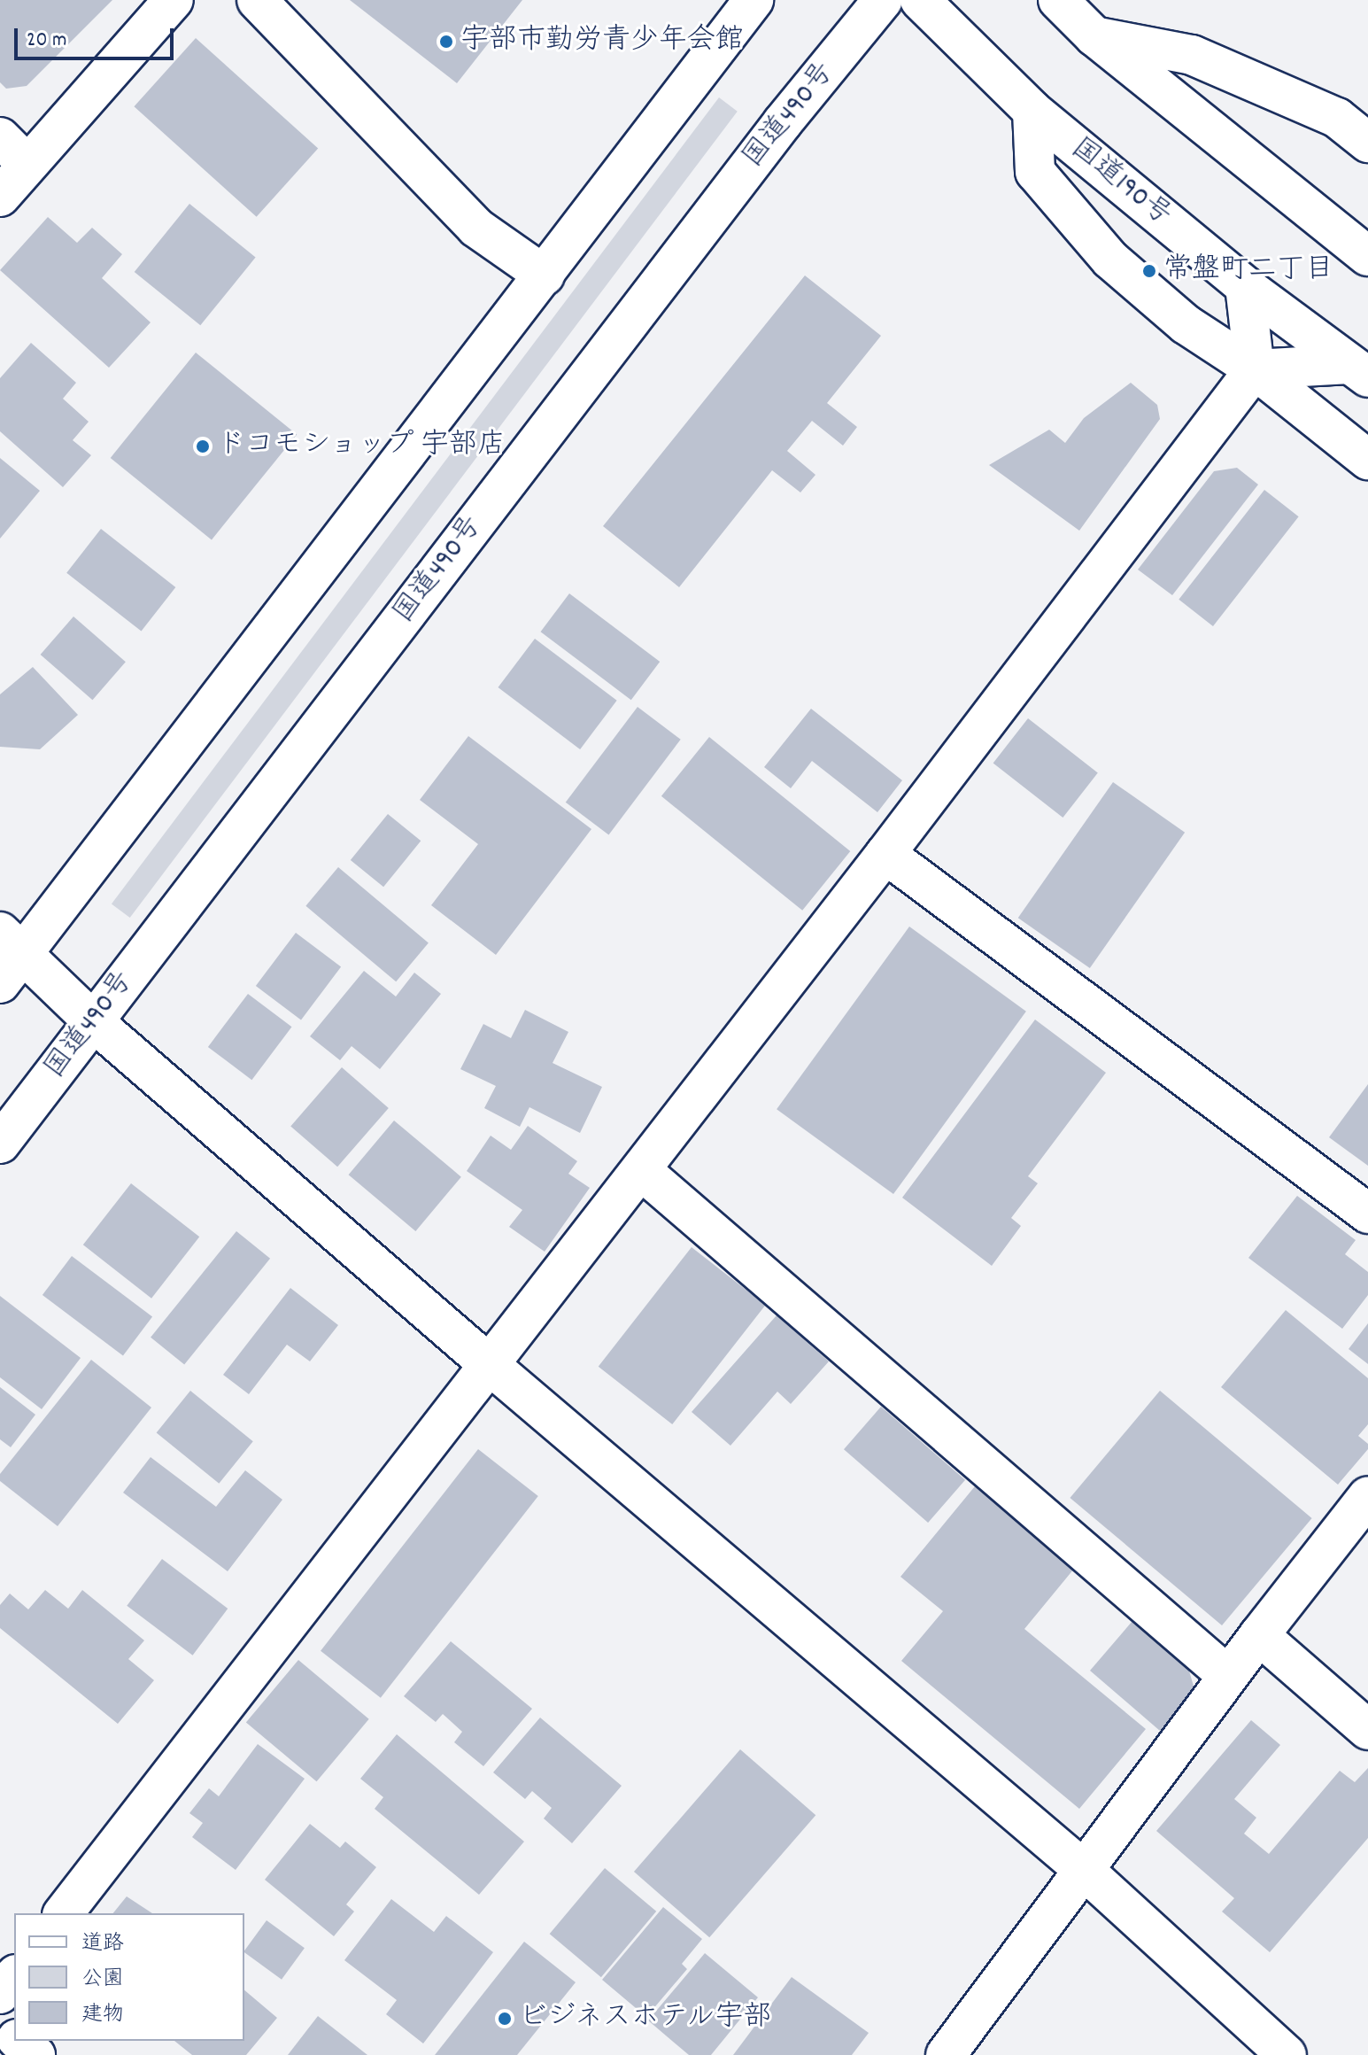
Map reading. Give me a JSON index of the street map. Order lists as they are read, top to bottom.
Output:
{
  "streets": {
    "main road": ["国道490号", "国道190号"]
  },
  "places": [
    "宇部市勤労青少年会館",
    "常盤町二丁目",
    "ドコモショップ 宇部店",
    "ビジネスホテル宇部"
  ],
  "legend": ["道路", "公園", "建物"],
  "scale_bar": "20 m"
}
